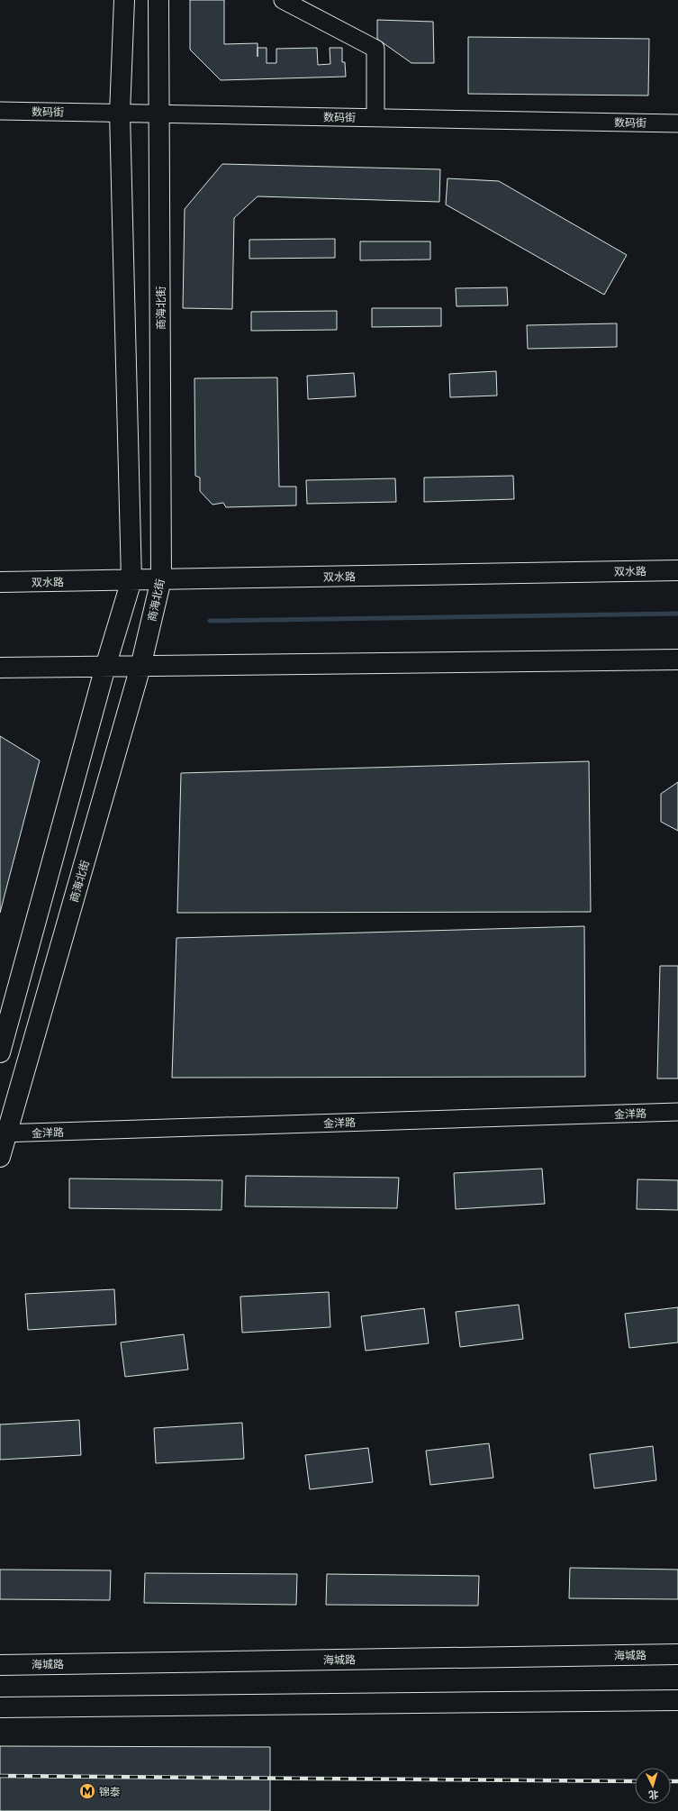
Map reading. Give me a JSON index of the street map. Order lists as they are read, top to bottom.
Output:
{
  "streets": {
    "main road": ["商海北街", "双水路", "海城路"],
    "street": ["数码街", "金洋路"]
  },
  "crossings": [
    ["数码街", "商海北街"],
    ["商海北街", "双水路"],
    ["商海北街", "金洋路"]
  ],
  "places": {
    "metro station": ["锦泰"]
  },
  "north": "bottom"
}
